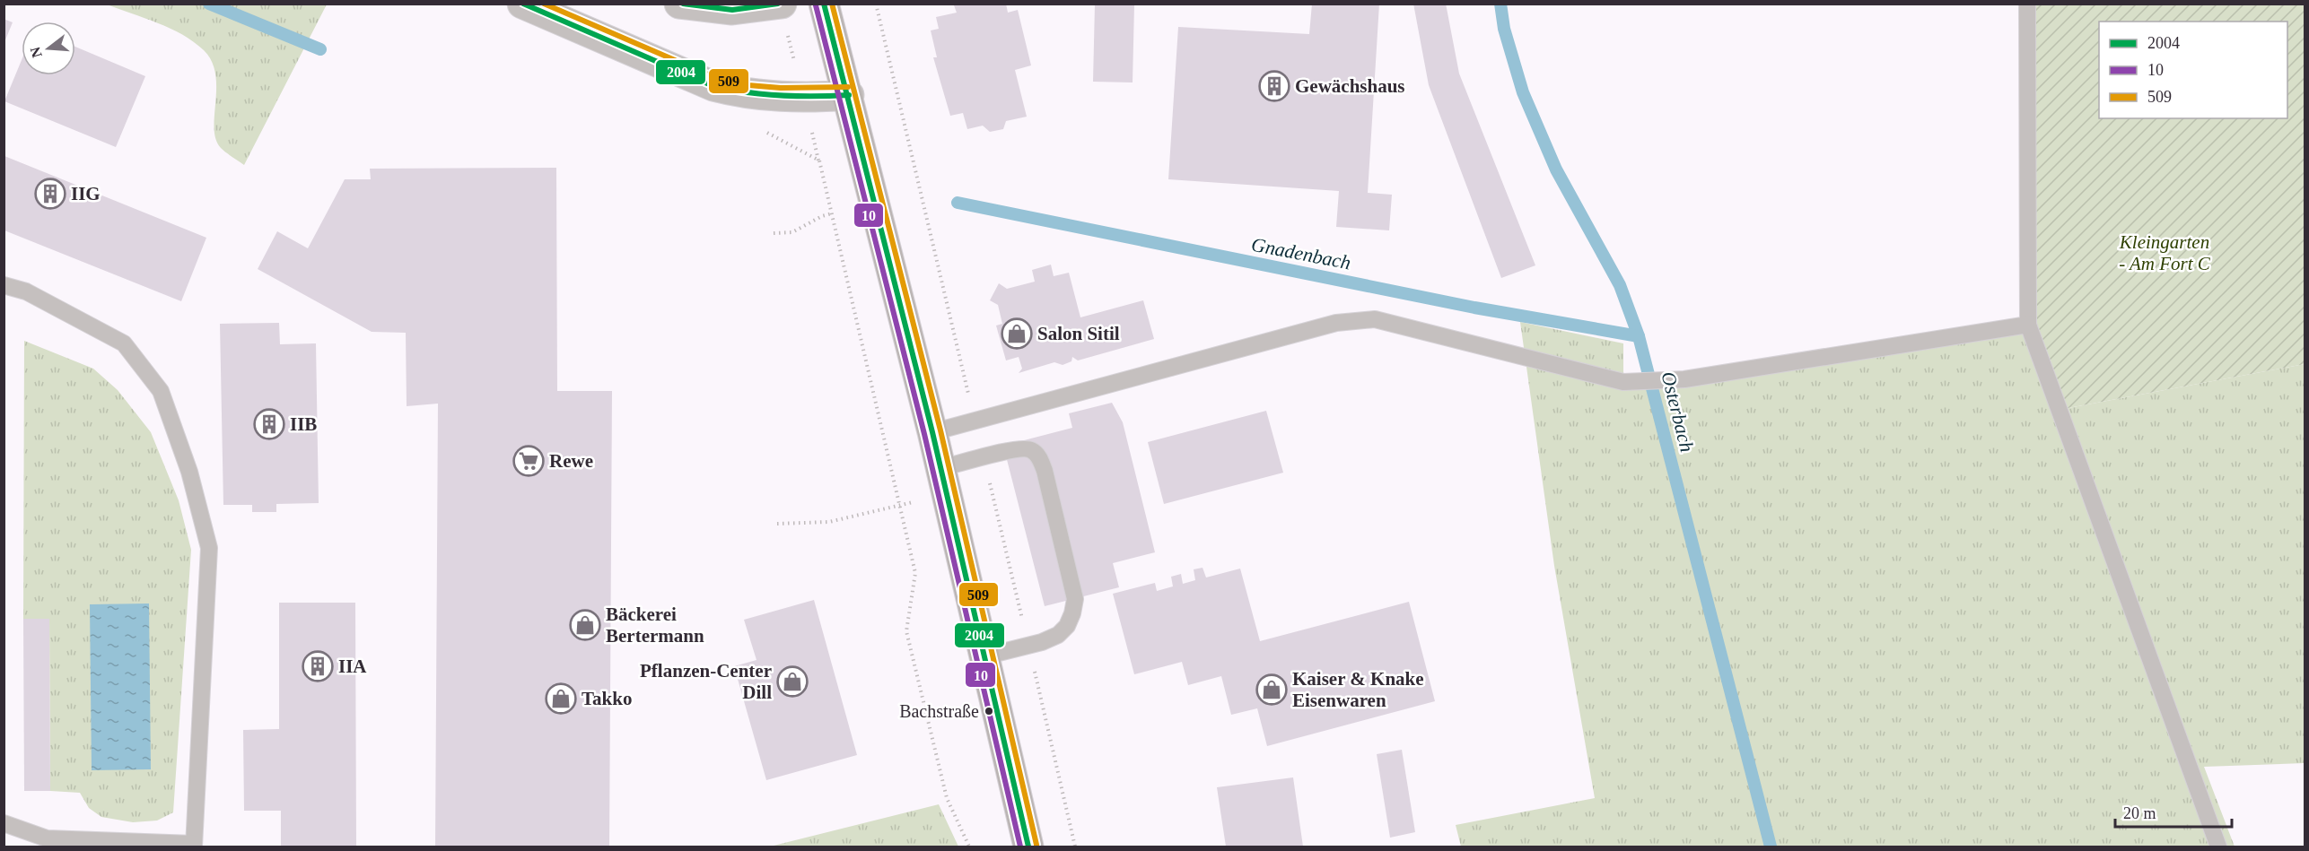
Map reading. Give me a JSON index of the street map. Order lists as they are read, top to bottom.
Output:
{
  "water": ["Gnadenbach", "Osterbach"],
  "parks": ["Kleingarten - Am Fort C"],
  "places": {
    "building": [
      "Gewächshaus",
      "IIG",
      "IIB",
      "IIA"
    ],
    "shop": [
      "Salon Sitil",
      "Bäckerei Bertermann",
      "Pflanzen-Center Dill",
      "Kaiser & Knake Eisenwaren",
      "Takko"
    ],
    "supermarket": ["Rewe"],
    "other": ["Bachstraße"]
  },
  "lines": ["transit line 2004", "transit line 509", "transit line 10"],
  "legend": ["2004", "10", "509"],
  "scale_bar": "20 m",
  "north": "left"
}
